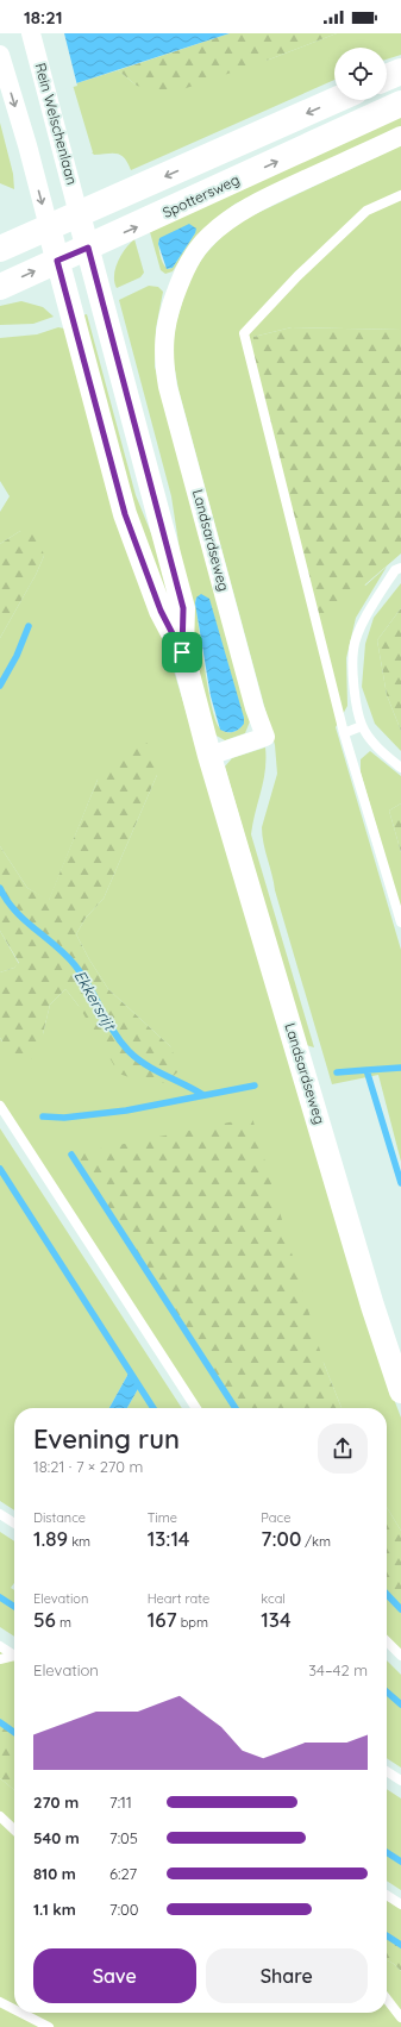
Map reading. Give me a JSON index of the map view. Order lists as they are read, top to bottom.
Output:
{
  "streets": {
    "main road": ["Spottersweg"],
    "street": ["Rein Welschenlaan", "Landsardseweg"]
  },
  "crossings": [
    ["Rein Welschenlaan", "Landsardseweg"],
    ["Spottersweg", "Landsardseweg"]
  ],
  "water": ["Ekkersrijt"],
  "page": {
    "status": "18:21",
    "heading": ["Evening run", "18:21 · 7 × 270 m"],
    "stats": [
      ["Distance", "1.89 km"],
      ["Time", "13:14"],
      ["Pace", "7:00 /km"],
      ["Elevation", "56 m"],
      ["Heart rate", "167 bpm"],
      ["kcal", "134"]
    ],
    "chart": ["Elevation", "34–42 m"],
    "list": [
      {
        "name": "270 m",
        "note": "7:11"
      },
      {
        "name": "540 m",
        "note": "7:05"
      },
      {
        "name": "810 m",
        "note": "6:27"
      },
      {
        "name": "1.1 km",
        "note": "7:00"
      }
    ],
    "buttons": ["Save", "Share"]
  }
}
